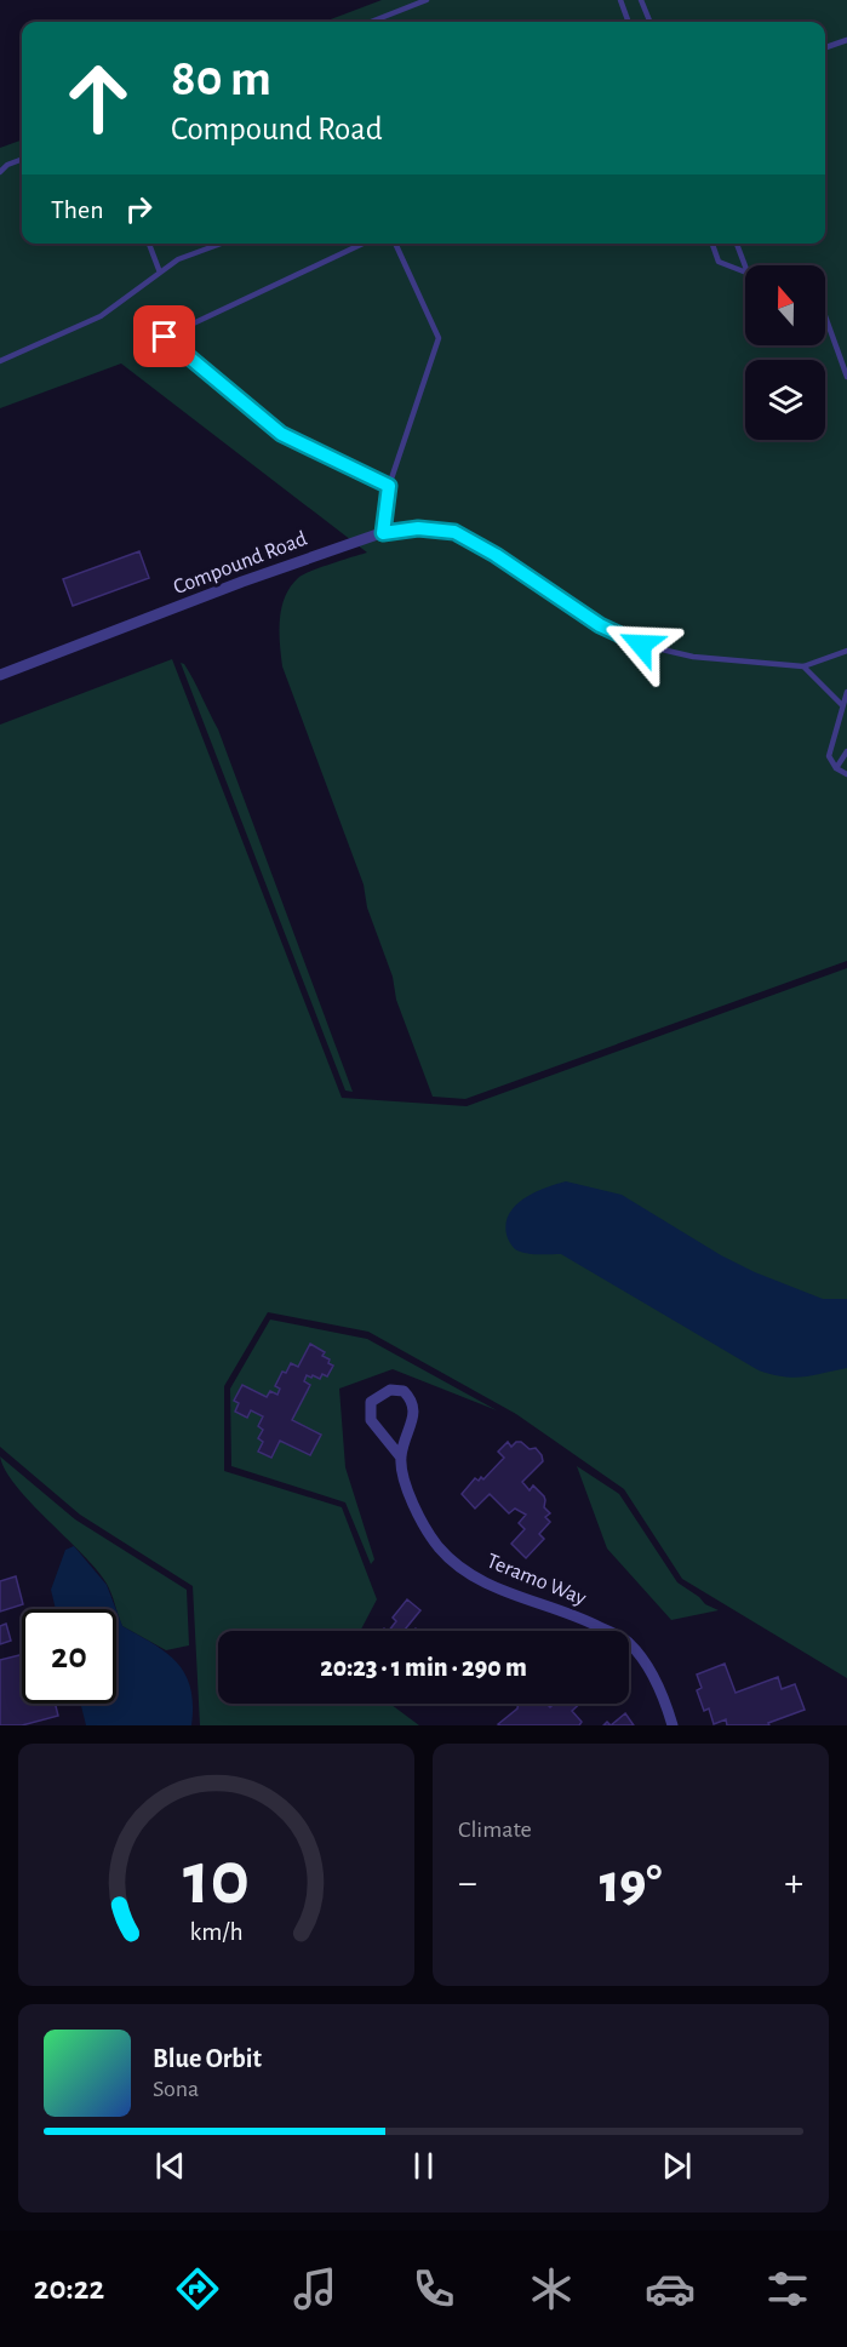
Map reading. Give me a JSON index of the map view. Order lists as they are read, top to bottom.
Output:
{
  "streets": {
    "street": ["Compound Road", "Teramo Way"]
  },
  "north": "top",
  "page": {
    "turn": ["80 m", "Compound Road"],
    "then": "Then",
    "limit": "20",
    "trip": "20:23 · 1 min · 290 m",
    "tile": "Climate",
    "heat": ["−", "19°", "+"],
    "song": ["Blue Orbit", "Sona"],
    "tabs": "20:22",
    "gauge": ["10", "km/h"]
  }
}
